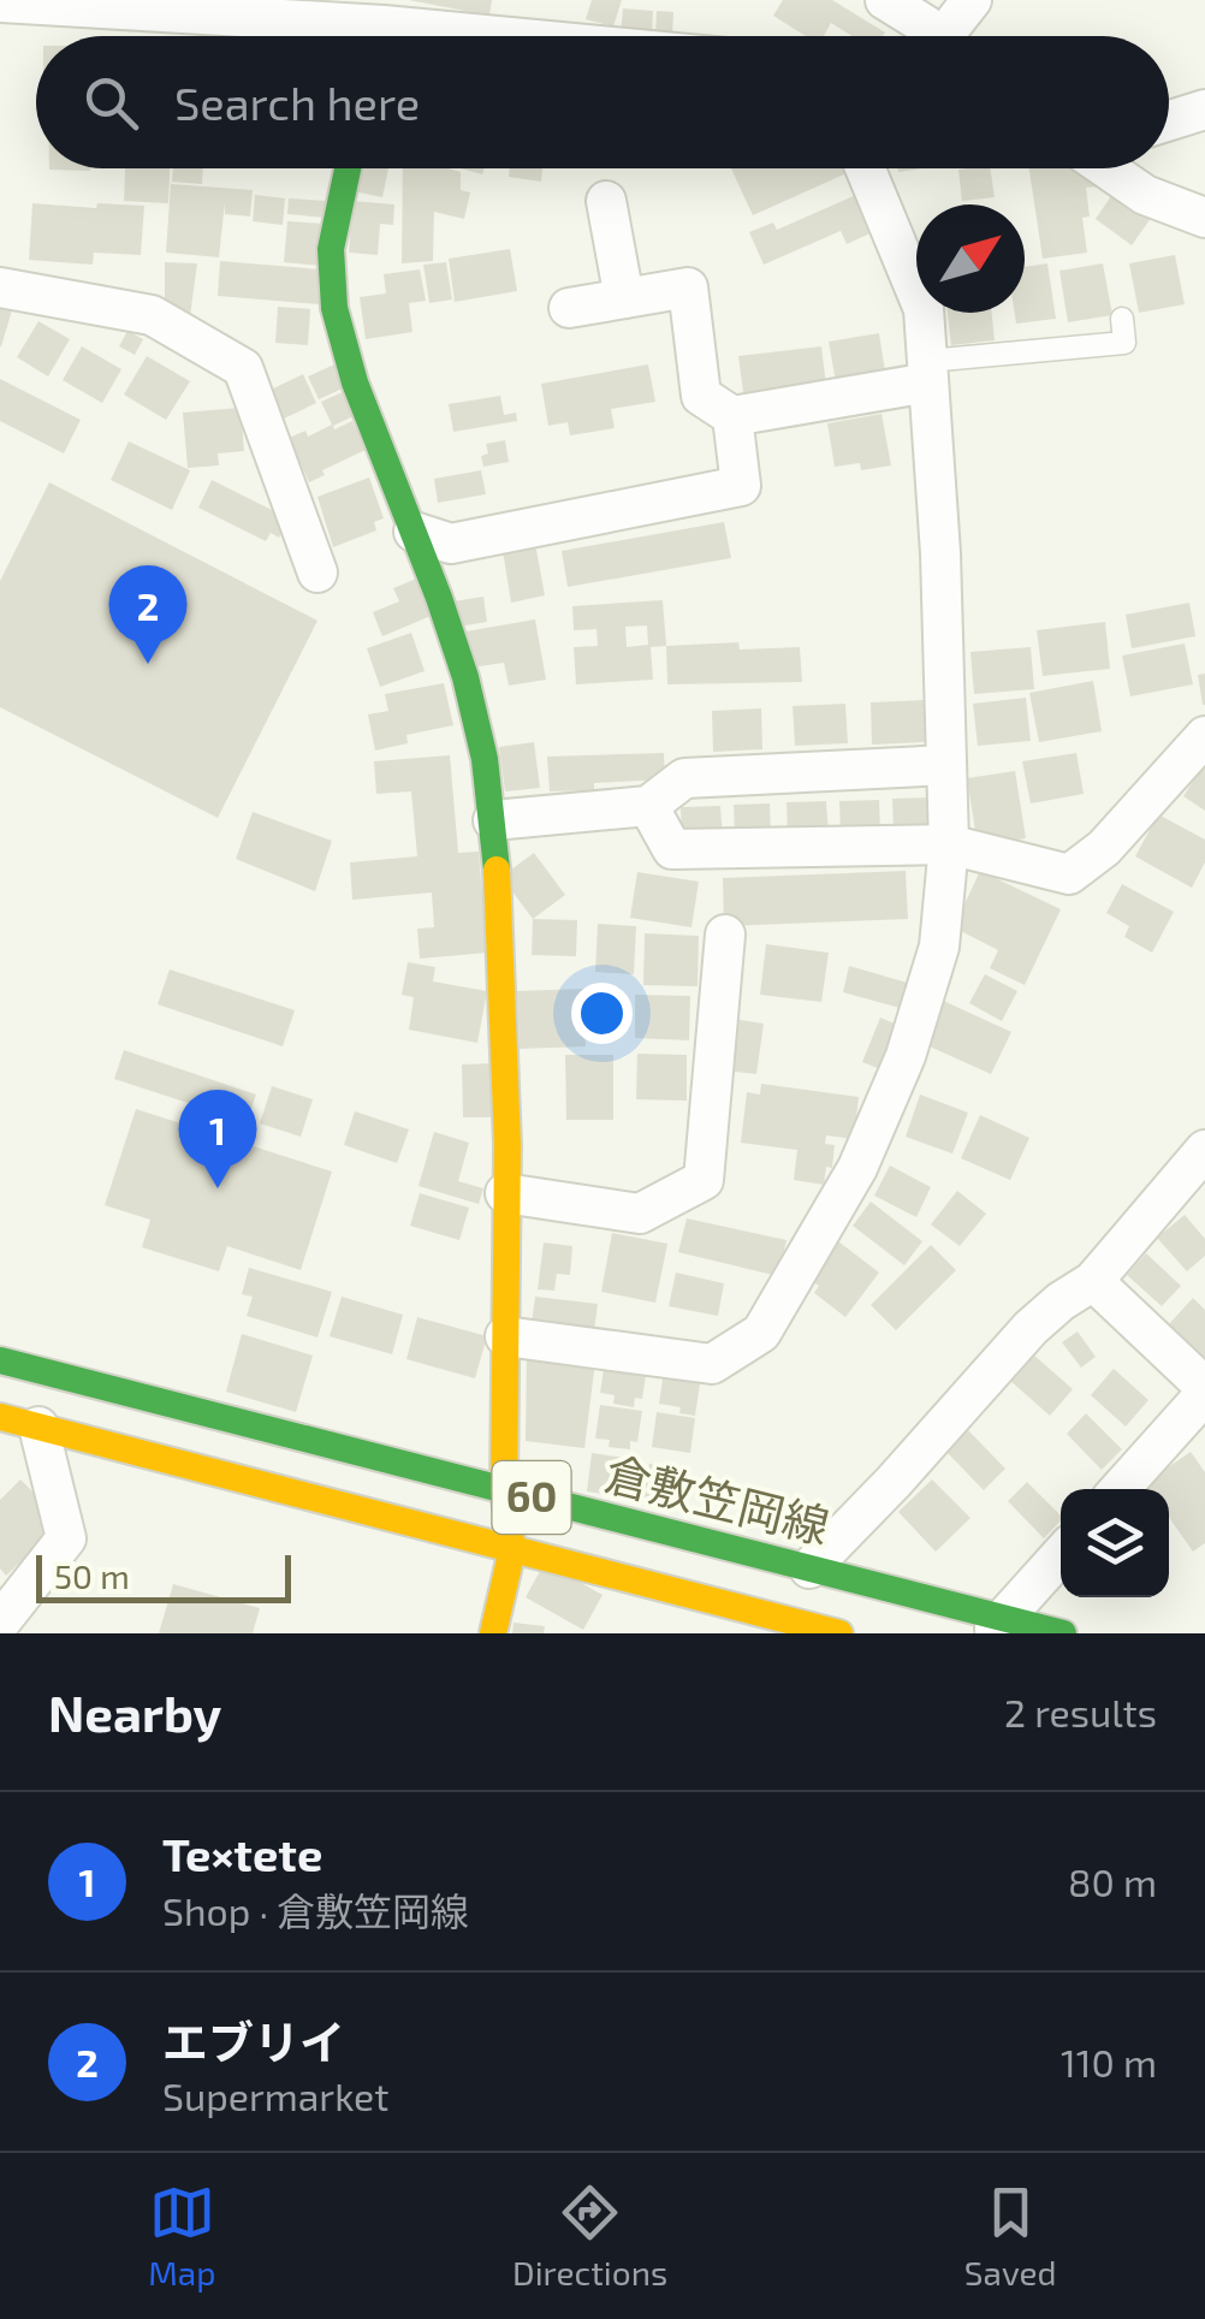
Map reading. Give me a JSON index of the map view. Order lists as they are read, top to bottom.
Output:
{
  "streets": {
    "main road": ["60", "倉敷笠岡線"]
  },
  "scale_bar": "50 m",
  "north": "top right",
  "page": {
    "search": "Search here",
    "pins": ["2", "1"],
    "scale": "50 m",
    "heading": ["Nearby", "2 results"],
    "list": [
      {
        "mark": "1",
        "name": "Te×tete",
        "note": "Shop · 倉敷笠岡線",
        "value": "80 m"
      },
      {
        "mark": "2",
        "name": "エブリイ",
        "note": "Supermarket",
        "value": "110 m"
      }
    ],
    "nav": ["Map", "Directions", "Saved"]
  }
}
